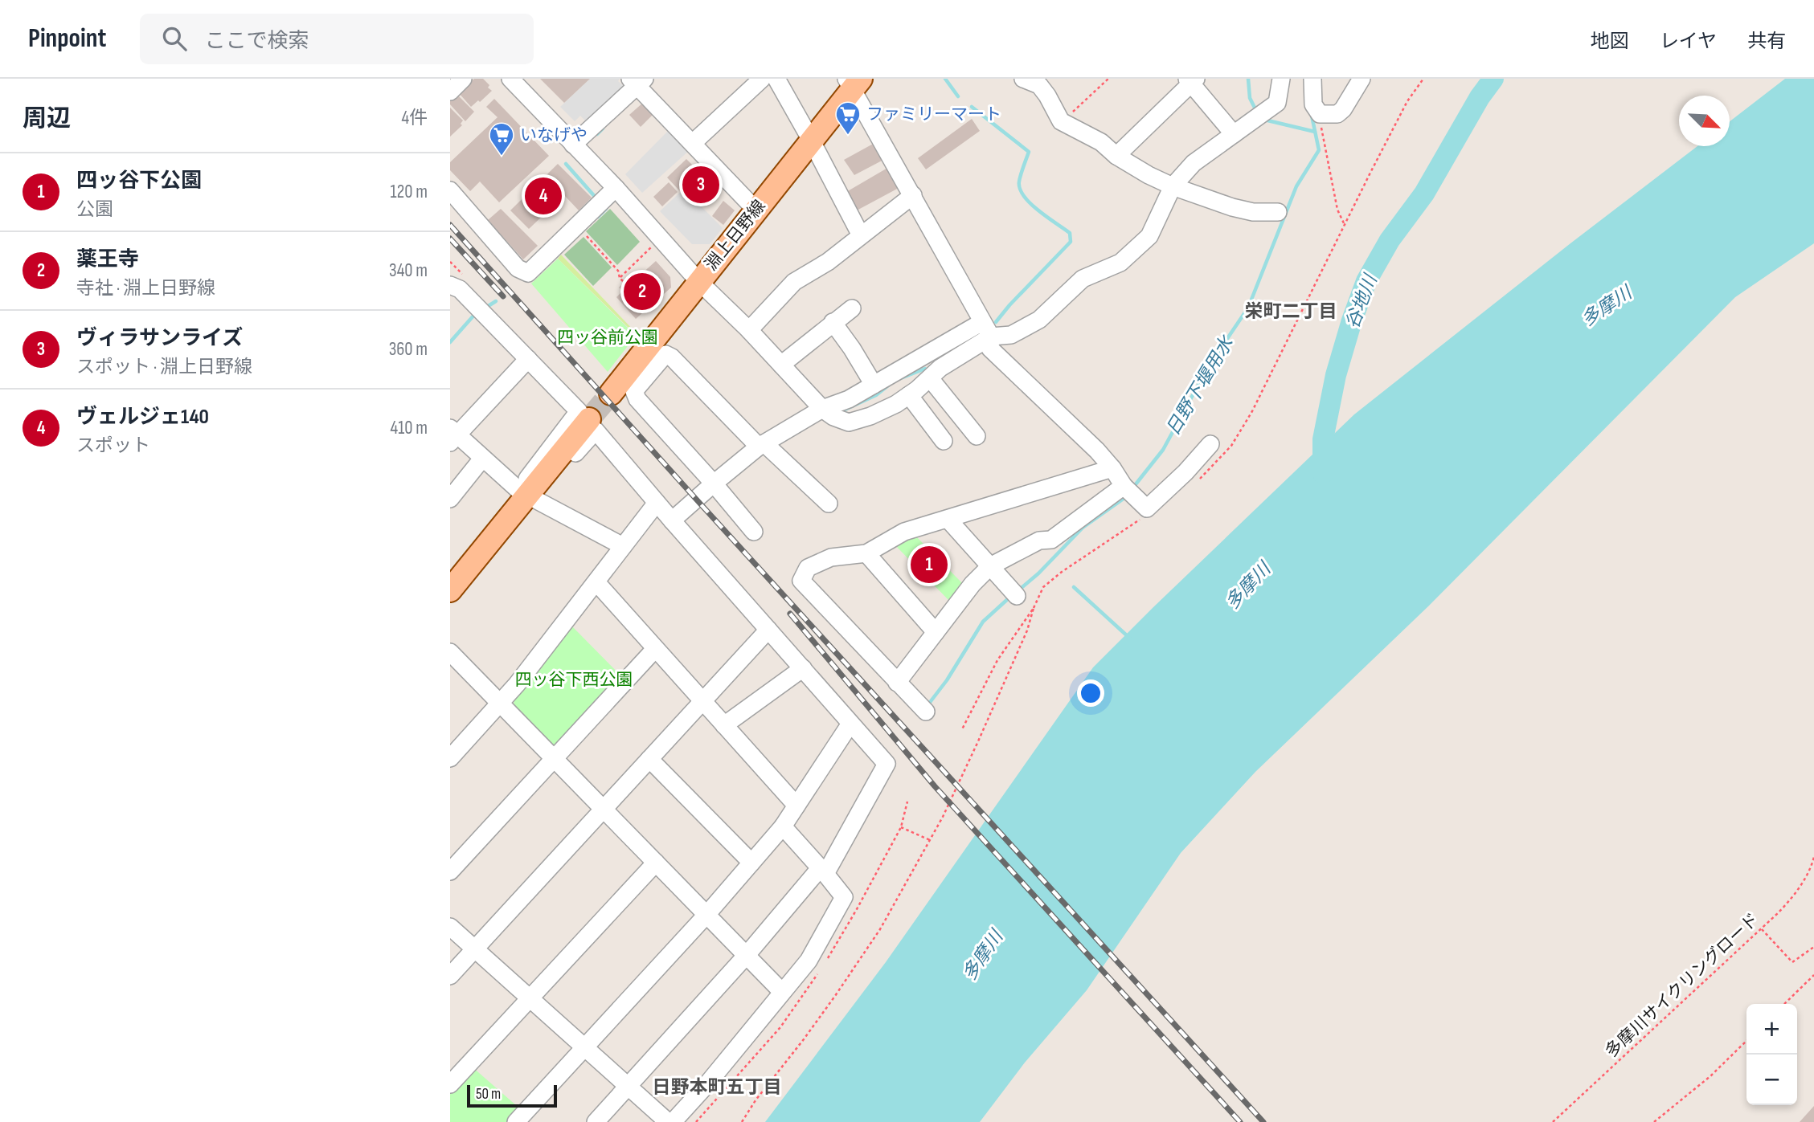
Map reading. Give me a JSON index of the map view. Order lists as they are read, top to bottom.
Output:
{
  "streets": {
    "main road": ["淵上日野線"],
    "path": ["多摩川サイクリングロード"]
  },
  "districts": ["栄町二丁目", "日野本町五丁目"],
  "water": ["谷地川", "多摩川", "日野下堰用水"],
  "parks": ["四ッ谷前公園", "四ッ谷下西公園"],
  "places": {
    "supermarket": ["ファミリーマート", "いなげや"]
  },
  "scale_bar": "50 m",
  "north": "bottom right",
  "page": {
    "header": "Pinpoint",
    "search": "ここで検索",
    "nav": ["地図", "レイヤ", "共有"],
    "heading": ["周辺", "4件"],
    "list": [
      {
        "mark": "1",
        "name": "四ッ谷下公園",
        "note": "公園",
        "value": "120 m"
      },
      {
        "mark": "2",
        "name": "薬王寺",
        "note": "寺社 · 淵上日野線",
        "value": "340 m"
      },
      {
        "mark": "3",
        "name": "ヴィラサンライズ",
        "note": "スポット · 淵上日野線",
        "value": "360 m"
      },
      {
        "mark": "4",
        "name": "ヴェルジェ140",
        "note": "スポット",
        "value": "410 m"
      }
    ],
    "pins": [
      "3",
      "4",
      "2",
      "1"
    ],
    "map_buttons": ["+", "−"],
    "scale": "50 m"
  }
}
